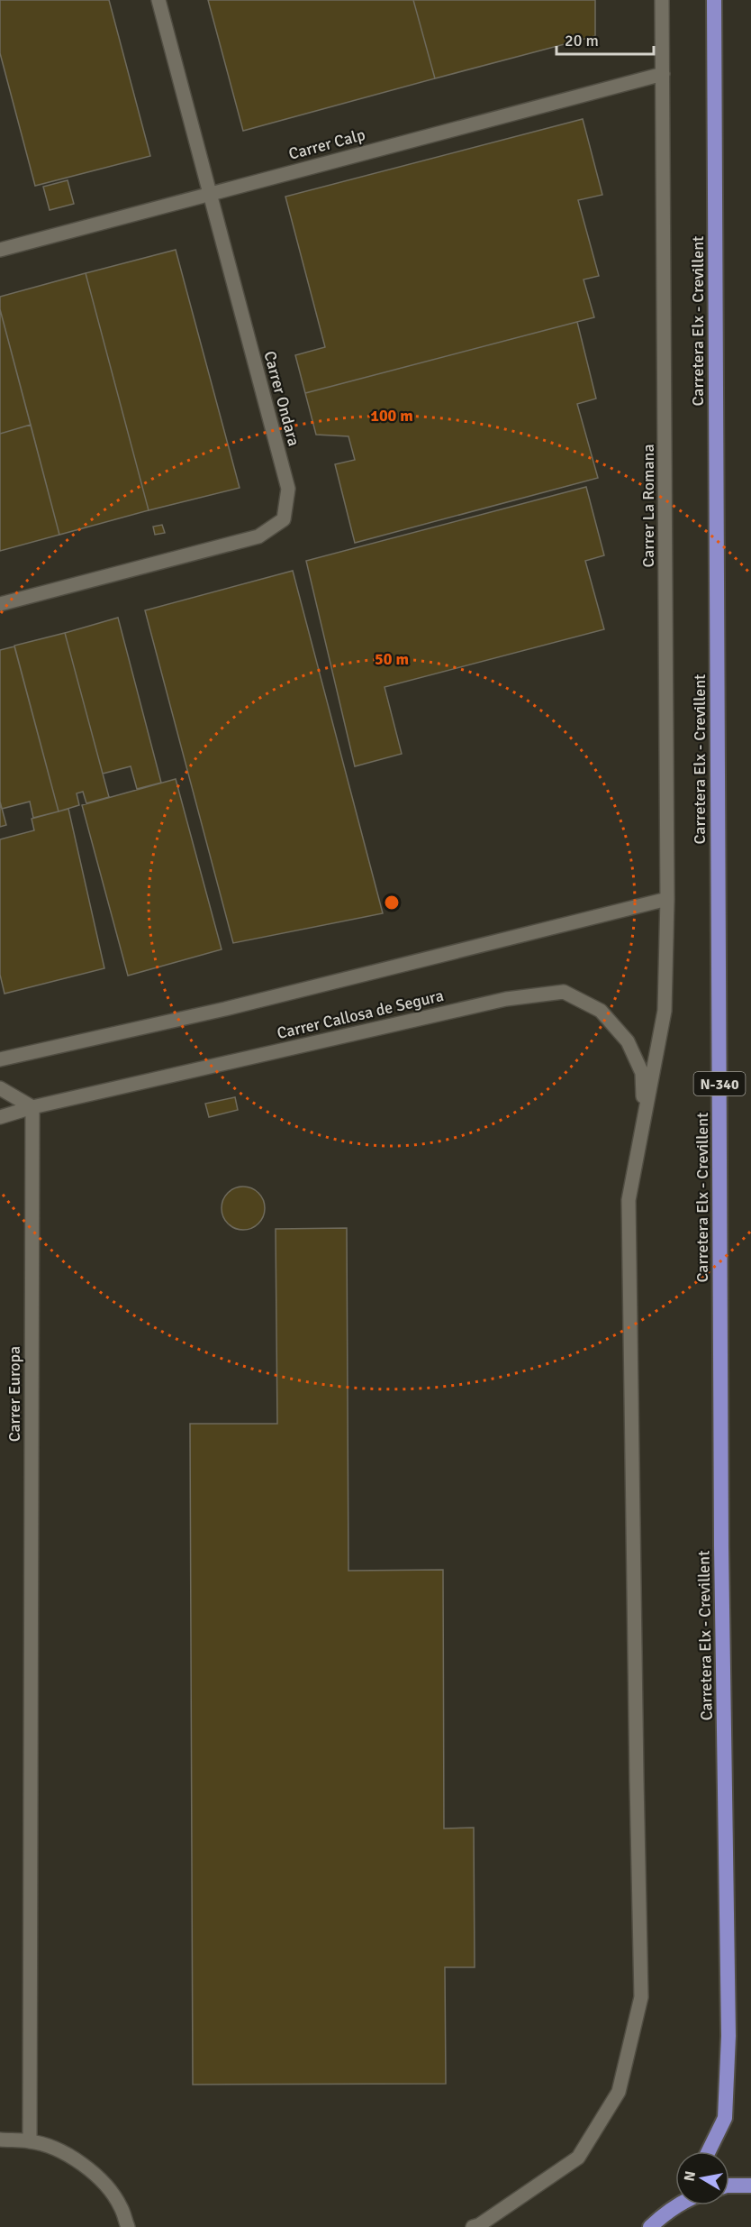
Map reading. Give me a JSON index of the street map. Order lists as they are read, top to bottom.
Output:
{
  "streets": {
    "highway": ["Carretera Elx - Crevillent", "N-340"],
    "street": [
      "Carrer Calp",
      "Carrer Ondara",
      "Carrer La Romana",
      "Carrer Callosa de Segura",
      "Carrer Europa"
    ]
  },
  "crossings": [
    ["Carrer Calp", "Carrer Ondara"],
    ["Carrer Calp", "Carrer La Romana"],
    ["Carrer La Romana", "Carrer Callosa de Segura"],
    ["Carrer Callosa de Segura", "Carrer Europa"]
  ],
  "scale_bar": "20 m",
  "north": "left",
  "rings": ["100 m", "50 m"]
}
